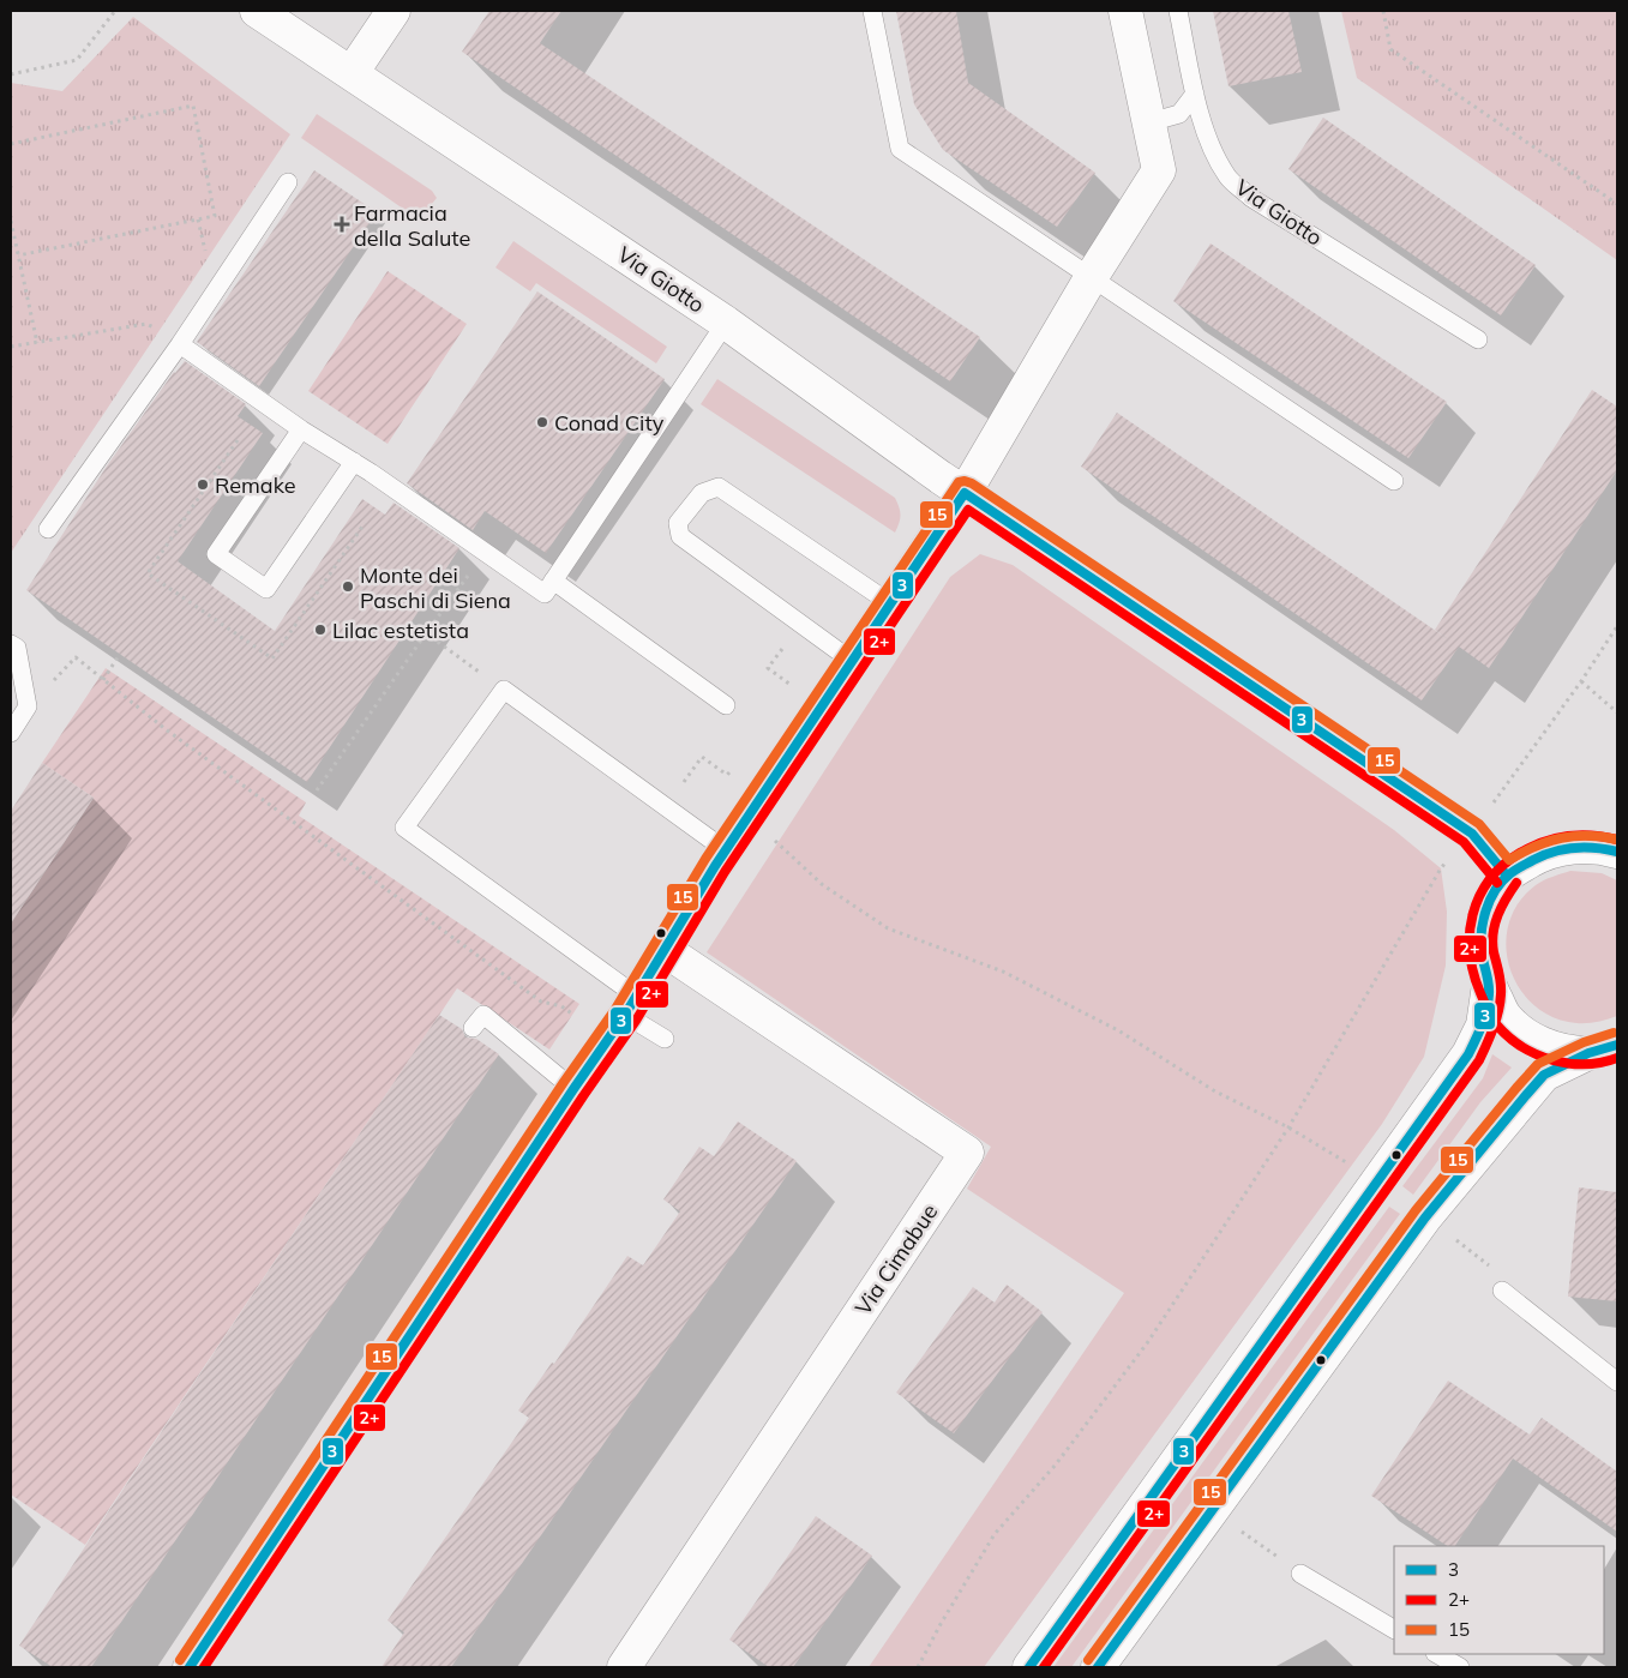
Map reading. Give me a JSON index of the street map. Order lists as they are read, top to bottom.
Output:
{
  "streets": {
    "street": ["Via Giotto", "Via Cimabue"]
  },
  "places": {
    "health": ["Farmacia della Salute"],
    "other": [
      "Conad City",
      "Remake",
      "Monte dei Paschi di Siena",
      "Lilac estetista"
    ]
  },
  "lines": ["transit line 15", "transit line 3", "transit line 2+"],
  "legend": ["3", "2+", "15"]
}
